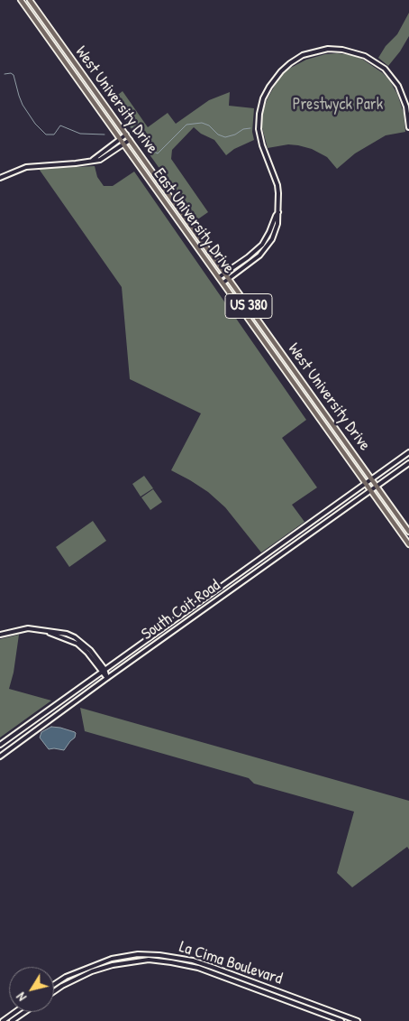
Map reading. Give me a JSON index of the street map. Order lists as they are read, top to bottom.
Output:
{
  "streets": {
    "highway": ["West University Drive", "East University Drive", "US 380"],
    "street": ["South Coit Road", "La Cima Boulevard"]
  },
  "crossings": [
    ["West University Drive", "US 380"],
    ["West University Drive", "South Coit Road"],
    ["East University Drive", "South Coit Road"],
    ["US 380", "South Coit Road"]
  ],
  "parks": ["Prestwyck Park"],
  "north": "bottom left"
}
